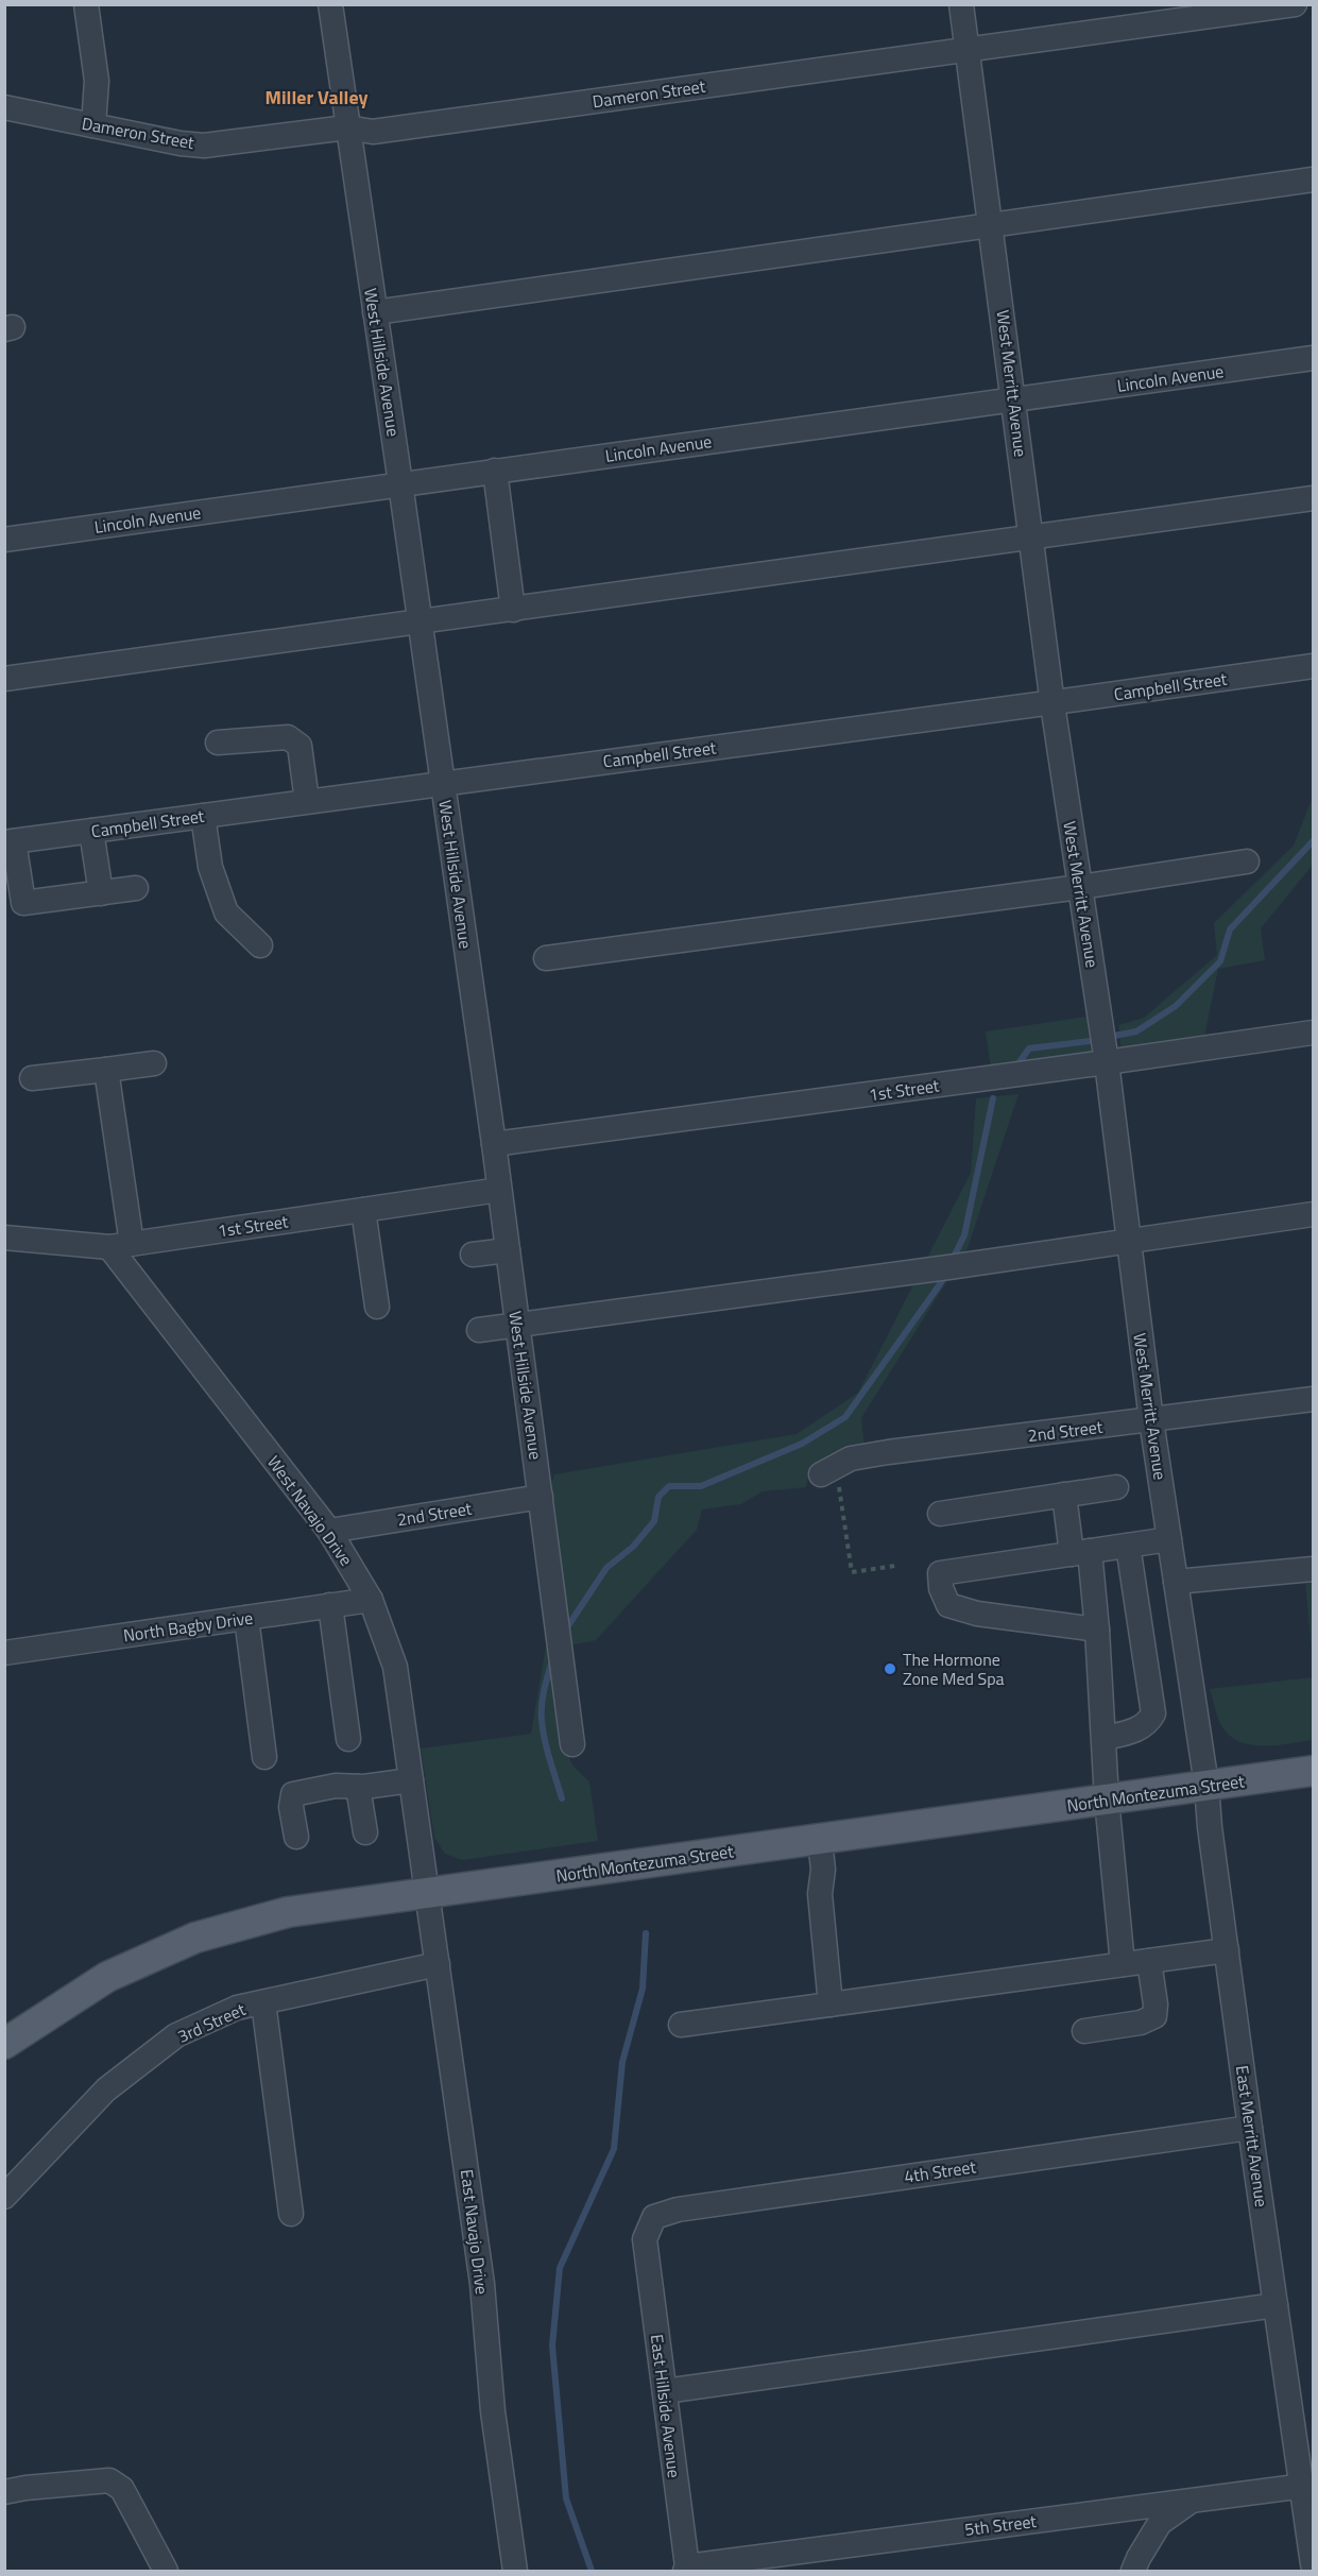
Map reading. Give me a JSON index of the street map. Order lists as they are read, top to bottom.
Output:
{
  "streets": {
    "main road": ["North Montezuma Street"],
    "street": [
      "Dameron Street",
      "West Hillside Avenue",
      "Lincoln Avenue",
      "West Merritt Avenue",
      "Campbell Street",
      "1st Street",
      "2nd Street",
      "West Navajo Drive",
      "North Bagby Drive",
      "3rd Street",
      "East Merritt Avenue",
      "4th Street",
      "East Navajo Drive",
      "East Hillside Avenue",
      "5th Street"
    ]
  },
  "crossings": [
    ["Dameron Street", "West Hillside Avenue"],
    ["Dameron Street", "West Merritt Avenue"],
    ["West Hillside Avenue", "Lincoln Avenue"],
    ["West Hillside Avenue", "Campbell Street"],
    ["West Hillside Avenue", "1st Street"],
    ["West Hillside Avenue", "2nd Street"],
    ["Lincoln Avenue", "West Merritt Avenue"],
    ["West Merritt Avenue", "Campbell Street"],
    ["West Merritt Avenue", "1st Street"],
    ["West Merritt Avenue", "2nd Street"],
    ["West Merritt Avenue", "North Montezuma Street"],
    ["West Merritt Avenue", "East Merritt Avenue"],
    ["1st Street", "West Navajo Drive"],
    ["2nd Street", "West Navajo Drive"],
    ["West Navajo Drive", "North Bagby Drive"],
    ["West Navajo Drive", "North Montezuma Street"],
    ["West Navajo Drive", "East Navajo Drive"],
    ["North Montezuma Street", "East Merritt Avenue"],
    ["North Montezuma Street", "East Navajo Drive"],
    ["3rd Street", "East Navajo Drive"],
    ["East Merritt Avenue", "4th Street"],
    ["East Merritt Avenue", "5th Street"],
    ["4th Street", "East Hillside Avenue"],
    ["East Hillside Avenue", "5th Street"]
  ],
  "districts": ["Miller Valley"],
  "places": ["The Hormone Zone Med Spa"]
}
